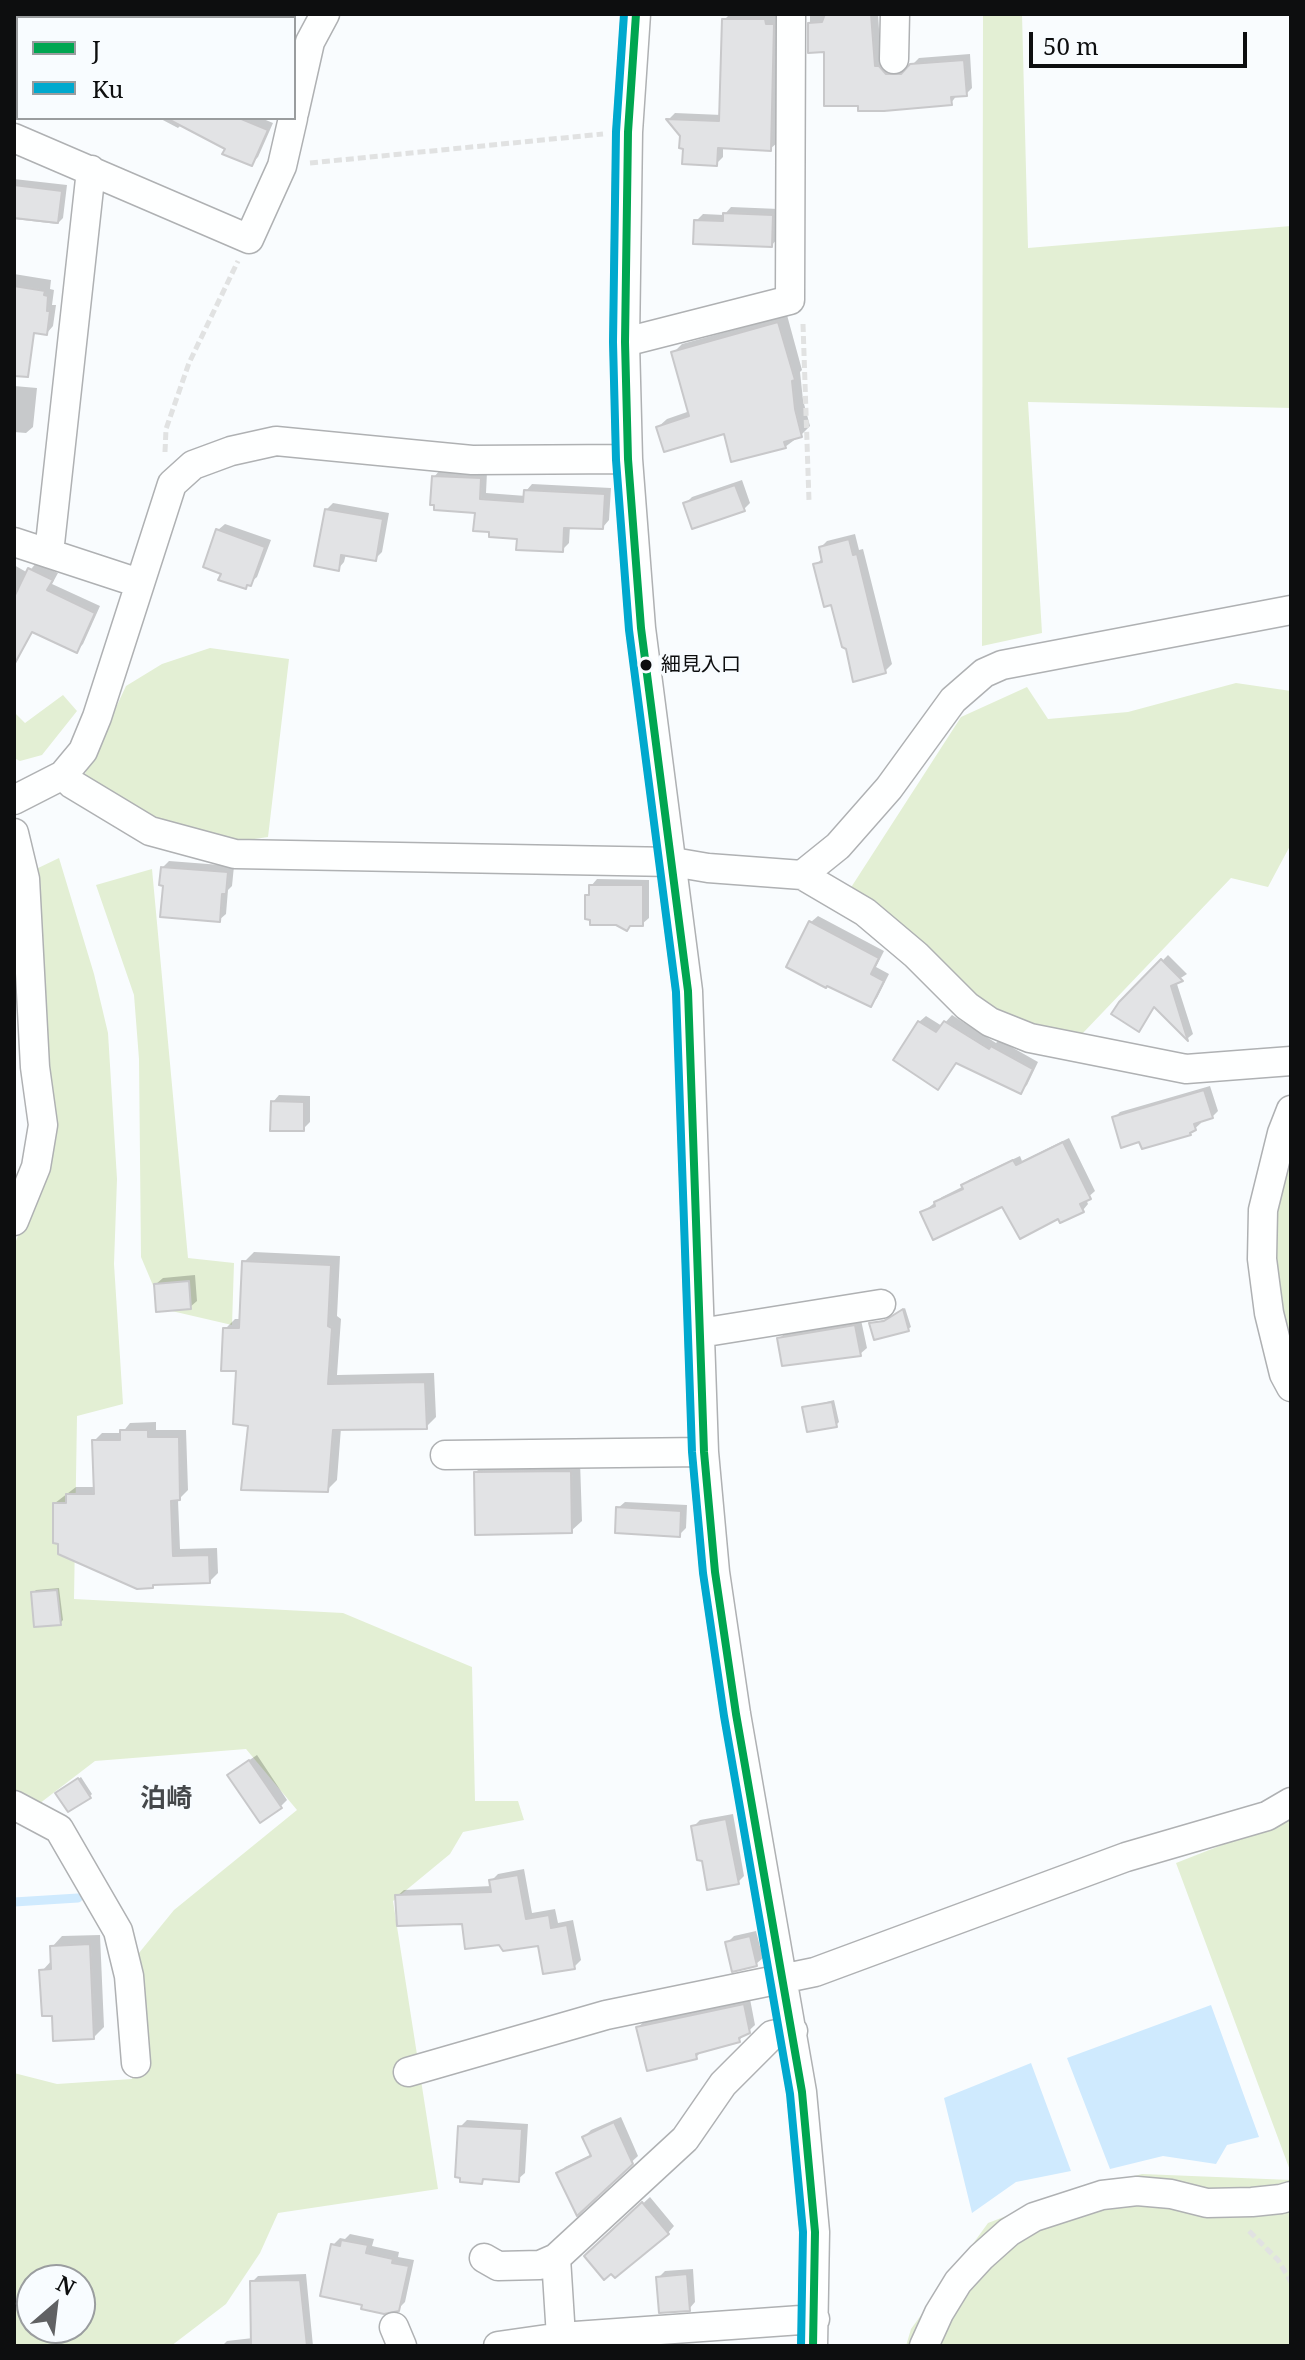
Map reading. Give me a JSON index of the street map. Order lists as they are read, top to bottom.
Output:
{
  "districts": ["泊崎"],
  "places": ["細見入口"],
  "lines": ["transit line J", "transit line Ku"],
  "legend": ["J", "Ku"],
  "scale_bar": "50 m",
  "north": "top right"
}
